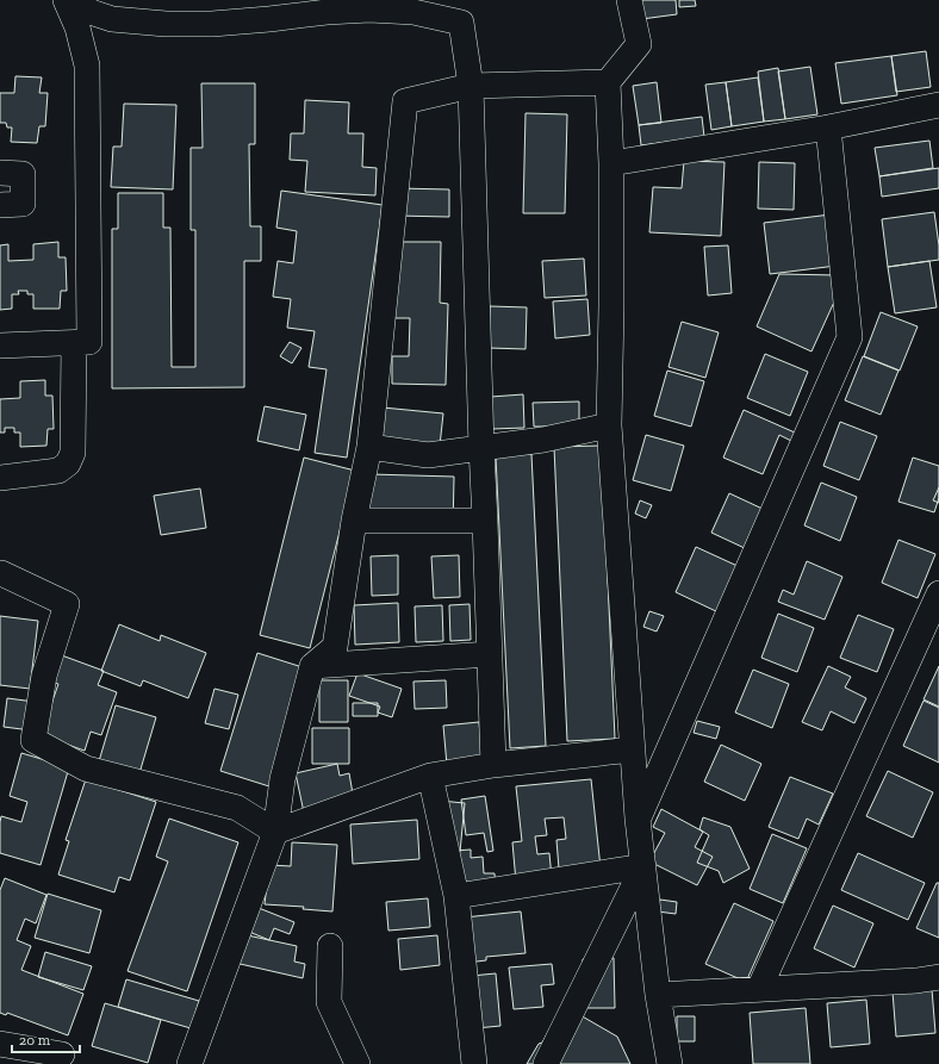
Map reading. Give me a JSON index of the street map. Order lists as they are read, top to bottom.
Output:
{
  "scale_bar": "20 m"
}
